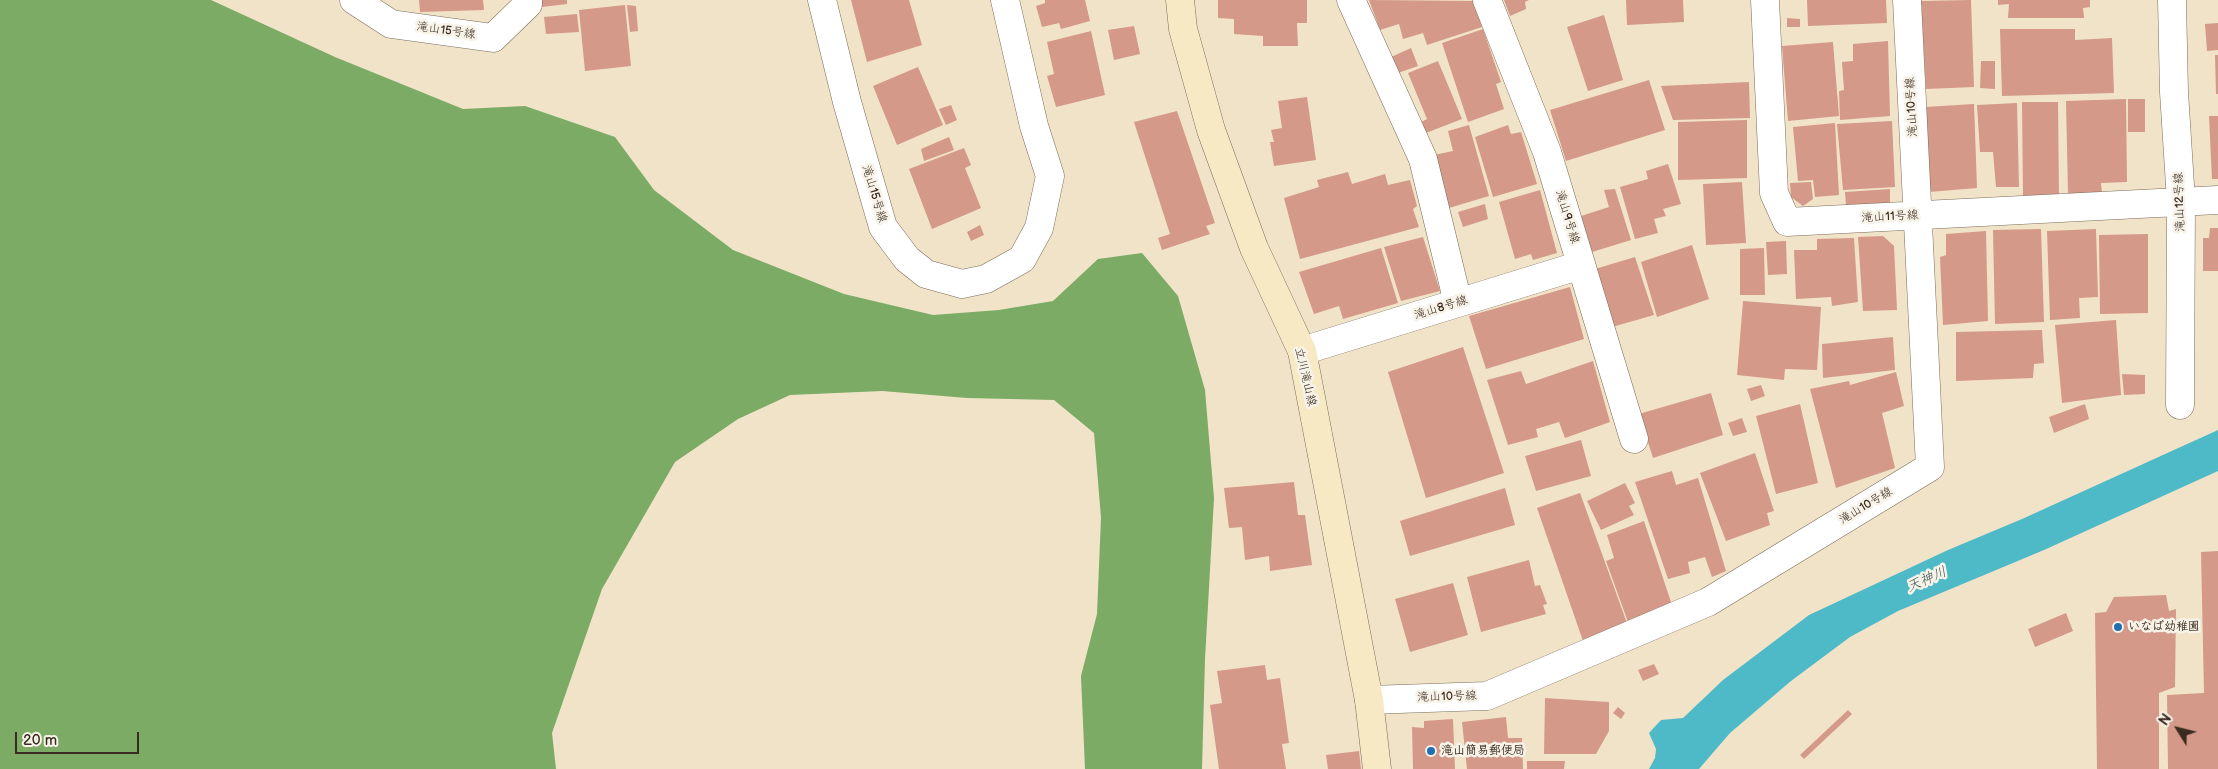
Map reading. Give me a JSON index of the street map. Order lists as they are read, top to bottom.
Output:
{
  "streets": {
    "street": [
      "滝山15号線",
      "滝山10号線",
      "滝山12号線",
      "滝山9号線",
      "滝山11号線",
      "滝山8号線",
      "立川滝山線"
    ]
  },
  "crossings": [
    ["滝山10号線", "滝山11号線"],
    ["滝山10号線", "立川滝山線"],
    ["滝山12号線", "滝山11号線"],
    ["滝山9号線", "滝山8号線"],
    ["滝山8号線", "立川滝山線"]
  ],
  "water": ["天神川"],
  "places": ["いなば幼稚園", "滝山簡易郵便局"],
  "scale_bar": "20 m",
  "north": "top left"
}
